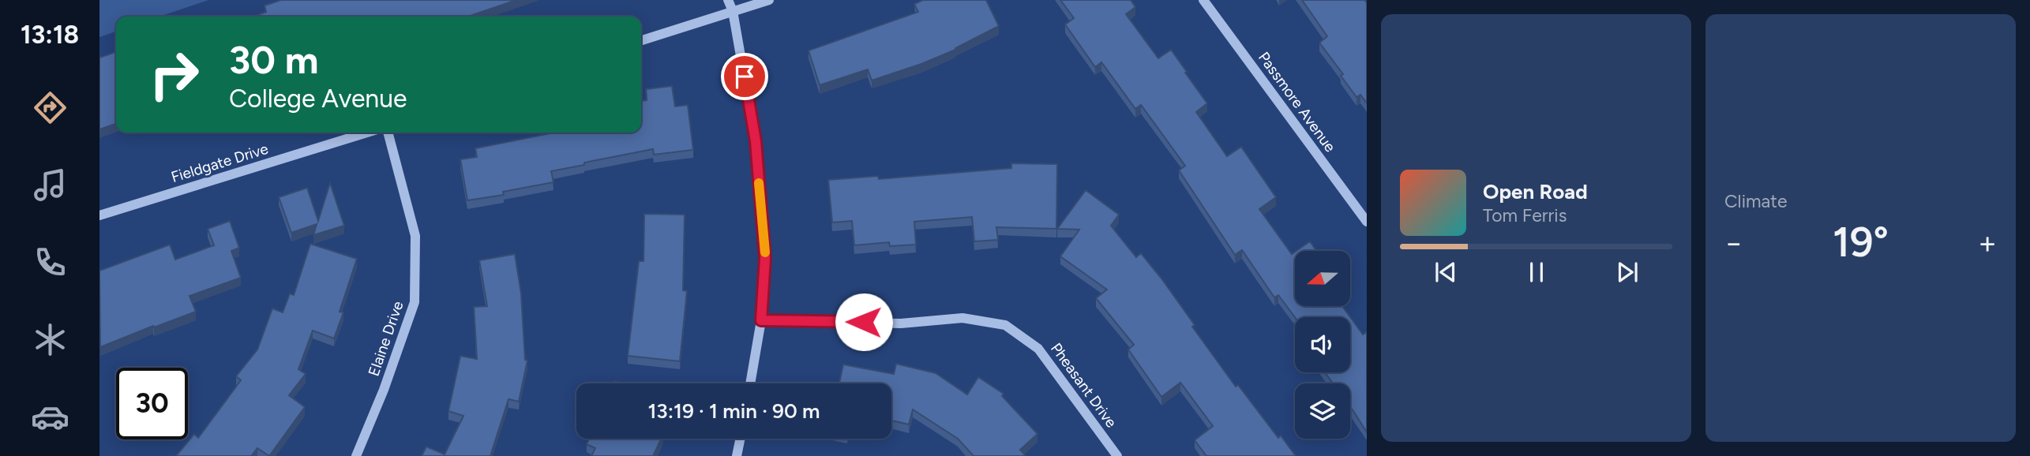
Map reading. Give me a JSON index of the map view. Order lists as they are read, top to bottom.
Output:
{
  "streets": {
    "street": [
      "Passmore Avenue",
      "Fieldgate Drive",
      "Elaine Drive",
      "Pheasant Drive"
    ]
  },
  "north": "left",
  "page": {
    "tabs": "13:18",
    "tile": "Climate",
    "turn": ["30 m", "College Avenue"],
    "song": ["Open Road", "Tom Ferris"],
    "heat": ["−", "19°", "+"],
    "limit": "30",
    "trip": "13:19 · 1 min · 90 m"
  }
}
